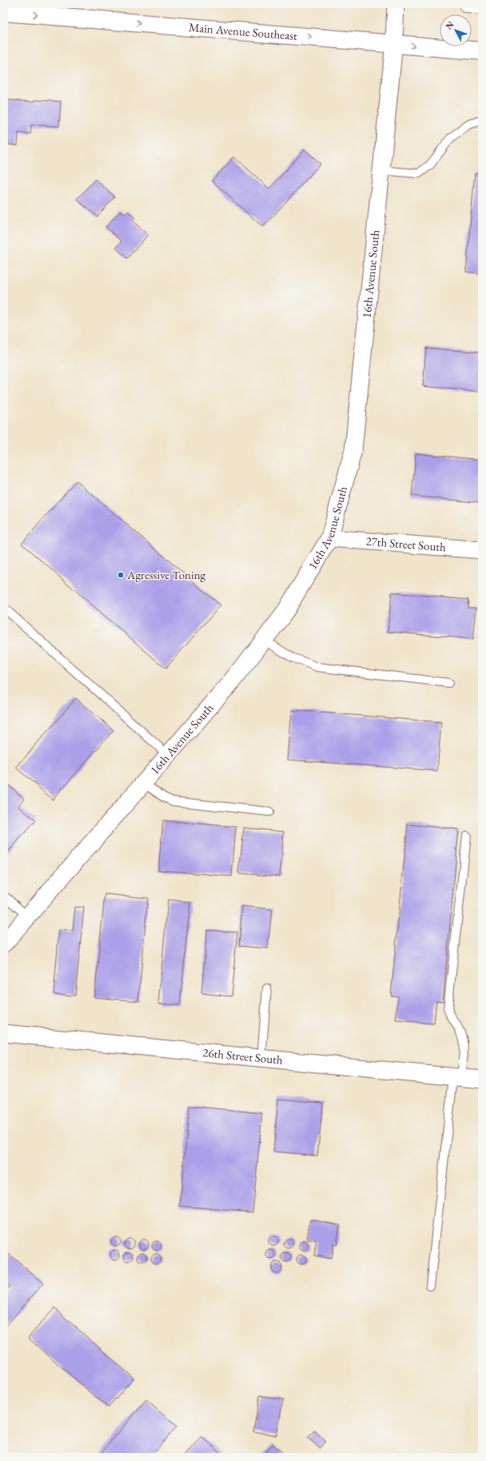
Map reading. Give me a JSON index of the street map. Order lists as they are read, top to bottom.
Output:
{
  "streets": {
    "main road": ["Main Avenue Southeast"],
    "street": ["16th Avenue South", "27th Street South", "26th Street South"]
  },
  "crossings": [
    ["Main Avenue Southeast", "16th Avenue South"],
    ["16th Avenue South", "27th Street South"]
  ],
  "one_way": ["Main Avenue Southeast"],
  "places": ["Agressive Toning"],
  "north": "top left"
}
